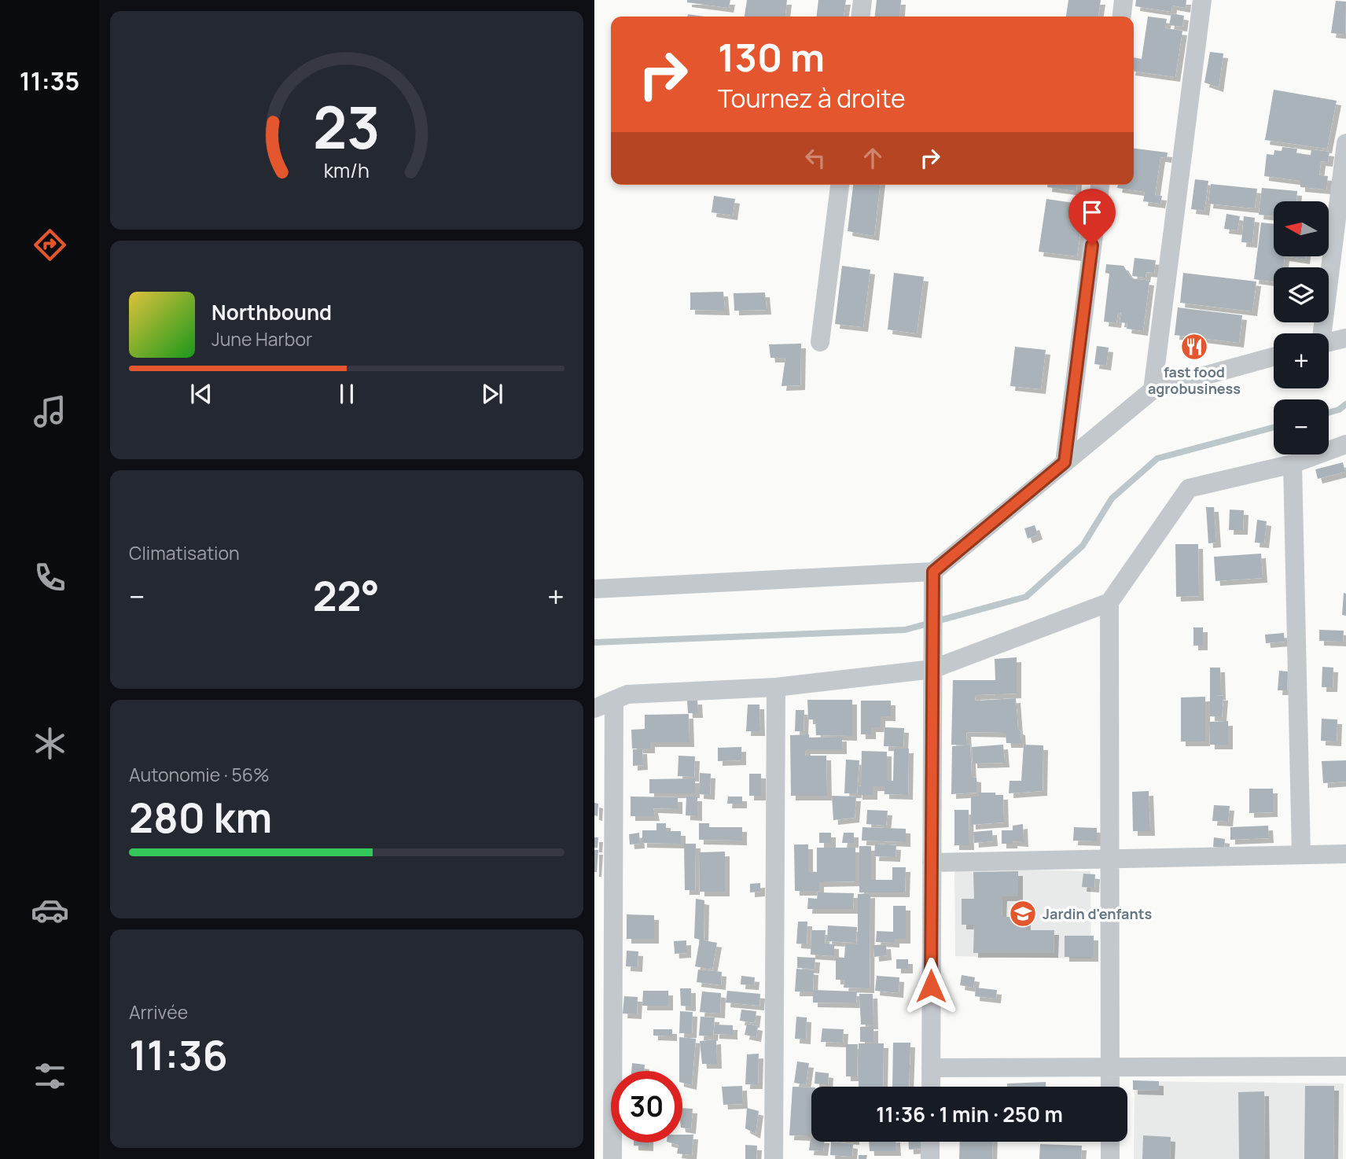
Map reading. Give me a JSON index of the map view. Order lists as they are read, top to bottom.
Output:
{
  "places": {
    "restaurant": ["fast food agrobusiness"],
    "school or university": ["Jardin d'enfants"]
  },
  "north": "left",
  "page": {
    "tabs": "11:35",
    "turn": ["130 m", "Tournez à droite"],
    "map_buttons": ["+", "−"],
    "song": ["Northbound", "June Harbor"],
    "tile": [
      "Climatisation",
      ["Autonomie · 56%", "280 km"],
      ["Arrivée", "11:36"]
    ],
    "heat": ["−", "22°", "+"],
    "limit": "30",
    "trip": "11:36 · 1 min · 250 m",
    "gauge": ["23", "km/h"]
  }
}
